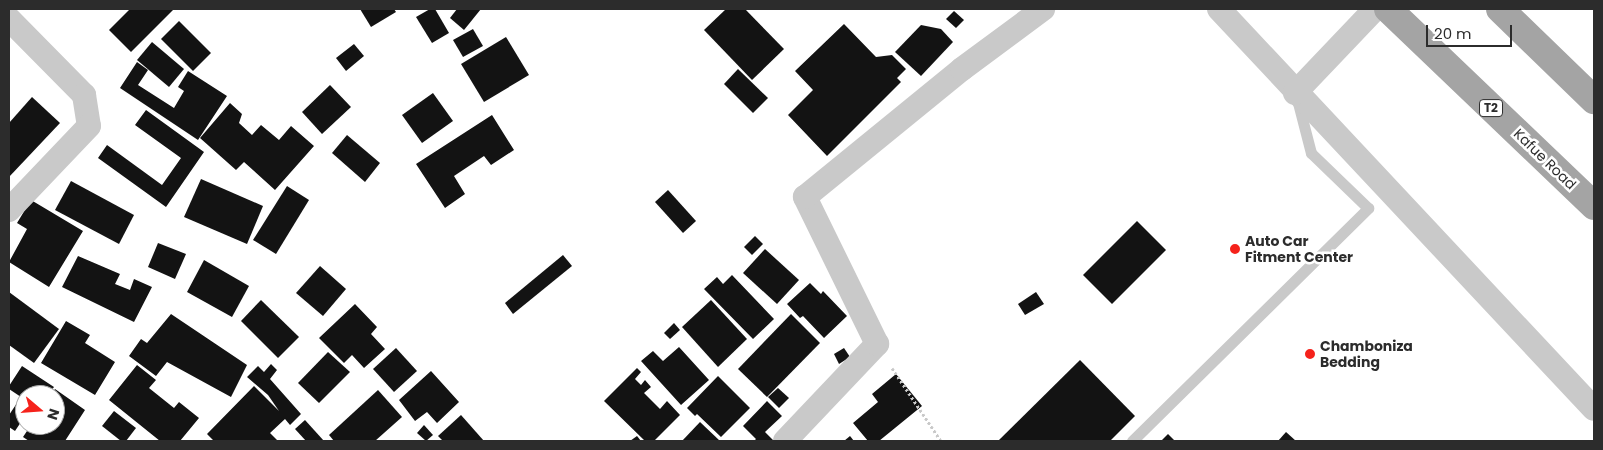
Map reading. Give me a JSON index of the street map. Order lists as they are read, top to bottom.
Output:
{
  "streets": {
    "main road": ["T2", "Kafue Road"]
  },
  "places": ["Auto Car Fitment Center", "Chamboniza Bedding"],
  "scale_bar": "20 m",
  "north": "right"
}
